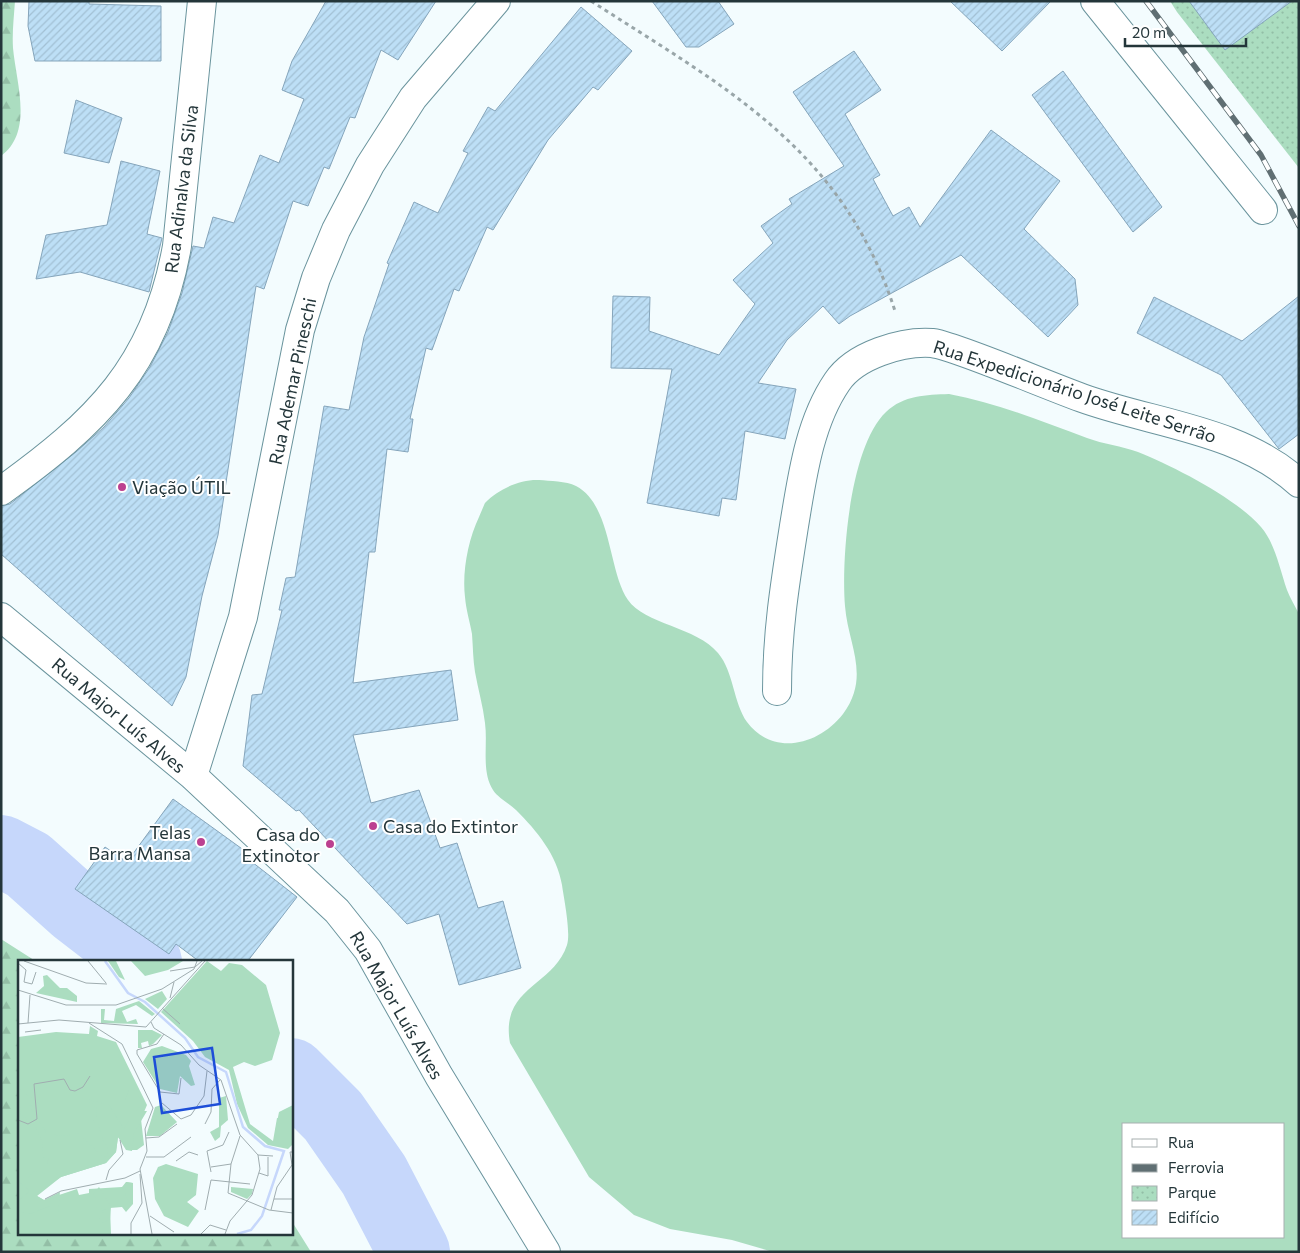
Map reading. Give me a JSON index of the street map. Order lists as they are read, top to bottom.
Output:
{
  "streets": {
    "street": [
      "Rua Adinalva da Silva",
      "Rua Ademar Pineschi",
      "Rua Expedicionário José Leite Serrão",
      "Rua Major Luís Alves"
    ]
  },
  "crossings": [
    ["Rua Ademar Pineschi", "Rua Major Luís Alves"]
  ],
  "places": [
    "Viação ÚTIL",
    "Casa do Extintor",
    "Telas Barra Mansa",
    "Casa do Extinotor"
  ],
  "legend": [
    "Rua",
    "Ferrovia",
    "Parque",
    "Edifício"
  ],
  "scale_bar": "20 m"
}
